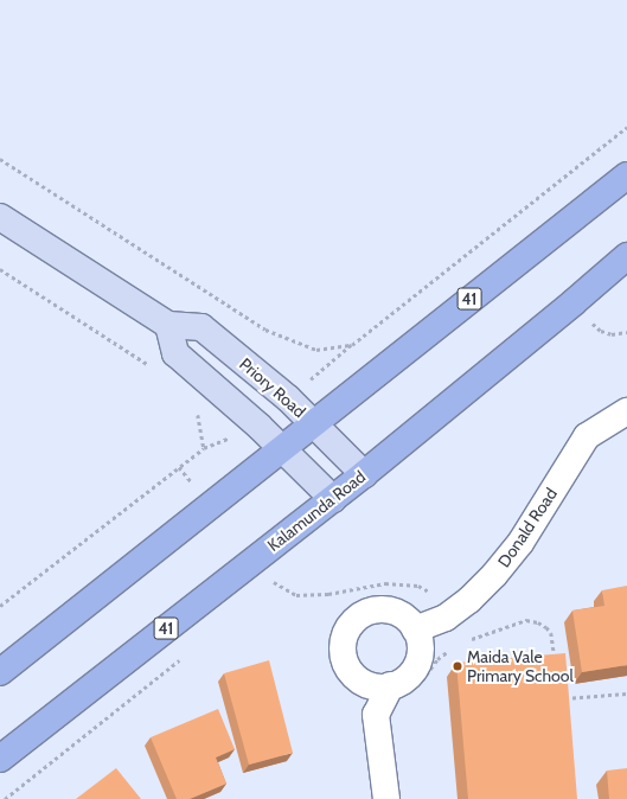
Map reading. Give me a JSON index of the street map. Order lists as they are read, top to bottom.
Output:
{
  "streets": {
    "main road": ["41", "Kalamunda Road"],
    "street": ["Priory Road", "Donald Road"]
  },
  "crossings": [
    ["41", "Priory Road"],
    ["Priory Road", "Kalamunda Road"]
  ],
  "places": ["Maida Vale Primary School"]
}
